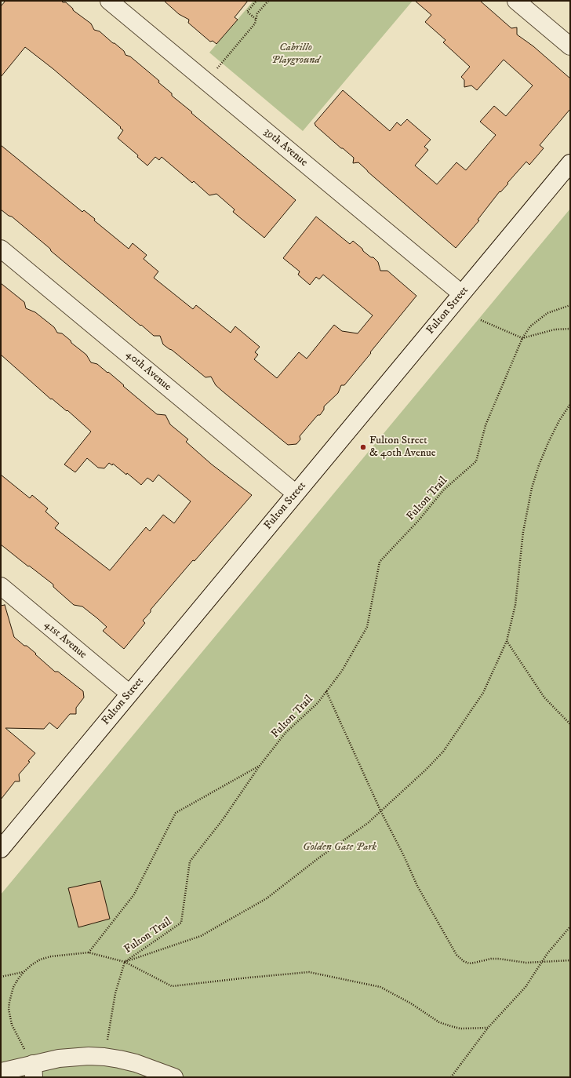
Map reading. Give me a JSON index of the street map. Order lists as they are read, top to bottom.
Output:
{
  "streets": {
    "street": [
      "39th Avenue",
      "Fulton Street",
      "40th Avenue",
      "41st Avenue"
    ],
    "path": ["Fulton Trail"]
  },
  "crossings": [
    ["39th Avenue", "Fulton Street"],
    ["Fulton Street", "40th Avenue"],
    ["Fulton Street", "41st Avenue"]
  ],
  "parks": ["Cabrillo Playground", "Golden Gate Park"],
  "places": ["Fulton Street & 40th Avenue"]
}
